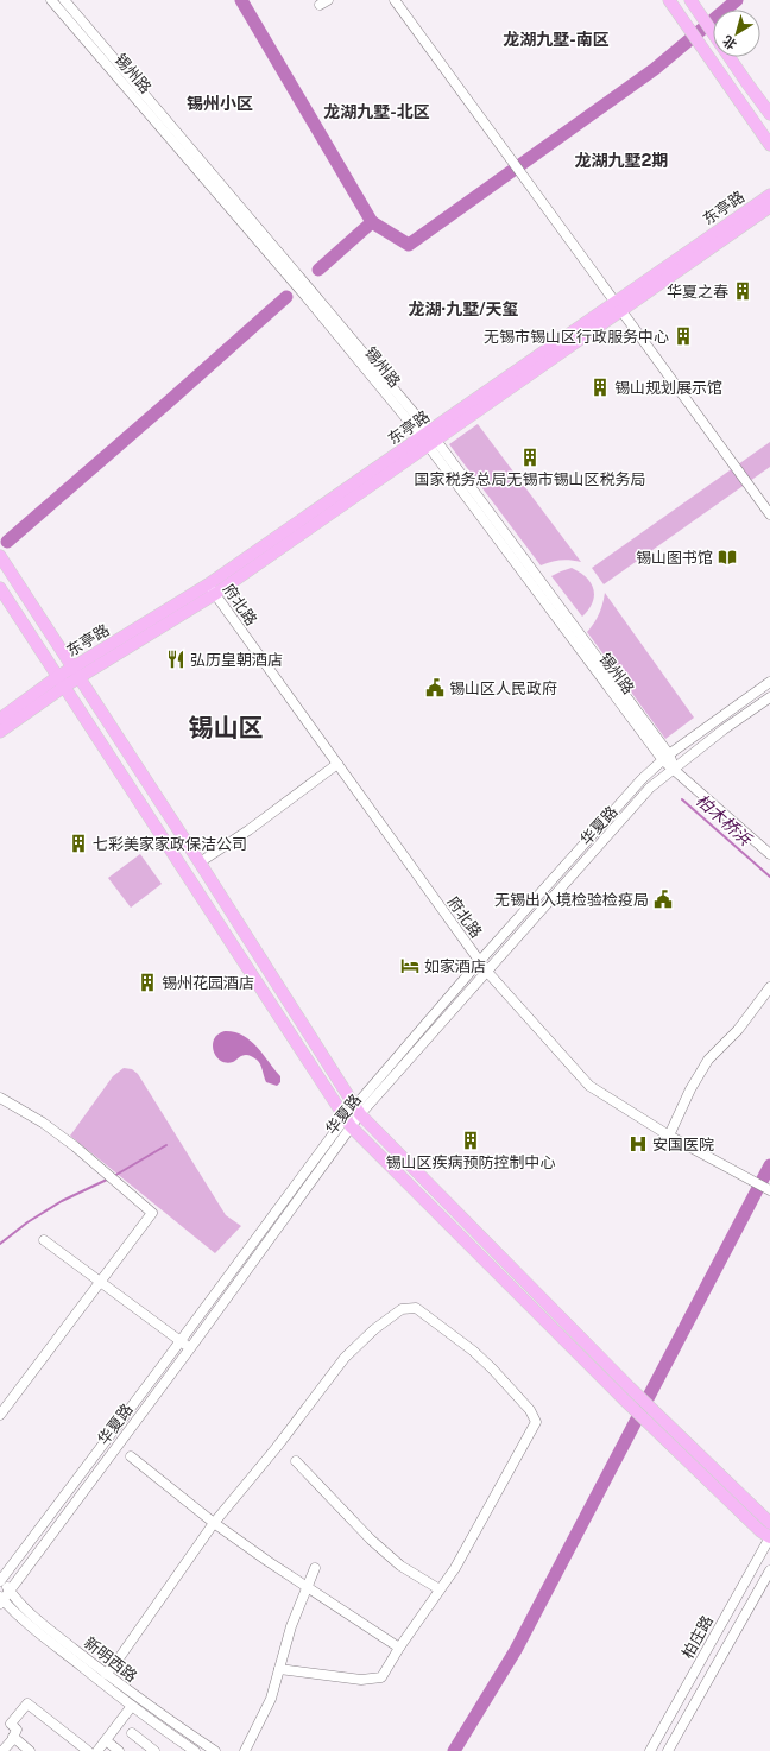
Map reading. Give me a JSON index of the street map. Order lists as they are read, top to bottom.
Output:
{
  "streets": {
    "main road": ["东亭路"],
    "street": [
      "锡州路",
      "府北路",
      "华夏路",
      "柏庄路",
      "新明西路"
    ]
  },
  "crossings": [
    ["锡州路", "东亭路"],
    ["锡州路", "华夏路"],
    ["东亭路", "府北路"],
    ["府北路", "华夏路"],
    ["华夏路", "新明西路"]
  ],
  "districts": [
    "龙湖九墅-南区",
    "锡州小区",
    "龙湖九墅-北区",
    "龙湖九墅2期",
    "龙湖·九墅/天玺",
    "锡山区"
  ],
  "water": ["柏木桥浜"],
  "places": {
    "building": [
      "华夏之春",
      "无锡市锡山区行政服务中心",
      "锡山规划展示馆",
      "国家税务总局无锡市锡山区税务局",
      "七彩美家家政保洁公司",
      "锡州花园酒店",
      "锡山区疾病预防控制中心"
    ],
    "library": ["锡山图书馆"],
    "restaurant": ["弘历皇朝酒店"],
    "public building": ["锡山区人民政府", "无锡出入境检验检疫局"],
    "hotel": ["如家酒店"],
    "hospital": ["安国医院"]
  },
  "north": "bottom left"
}
